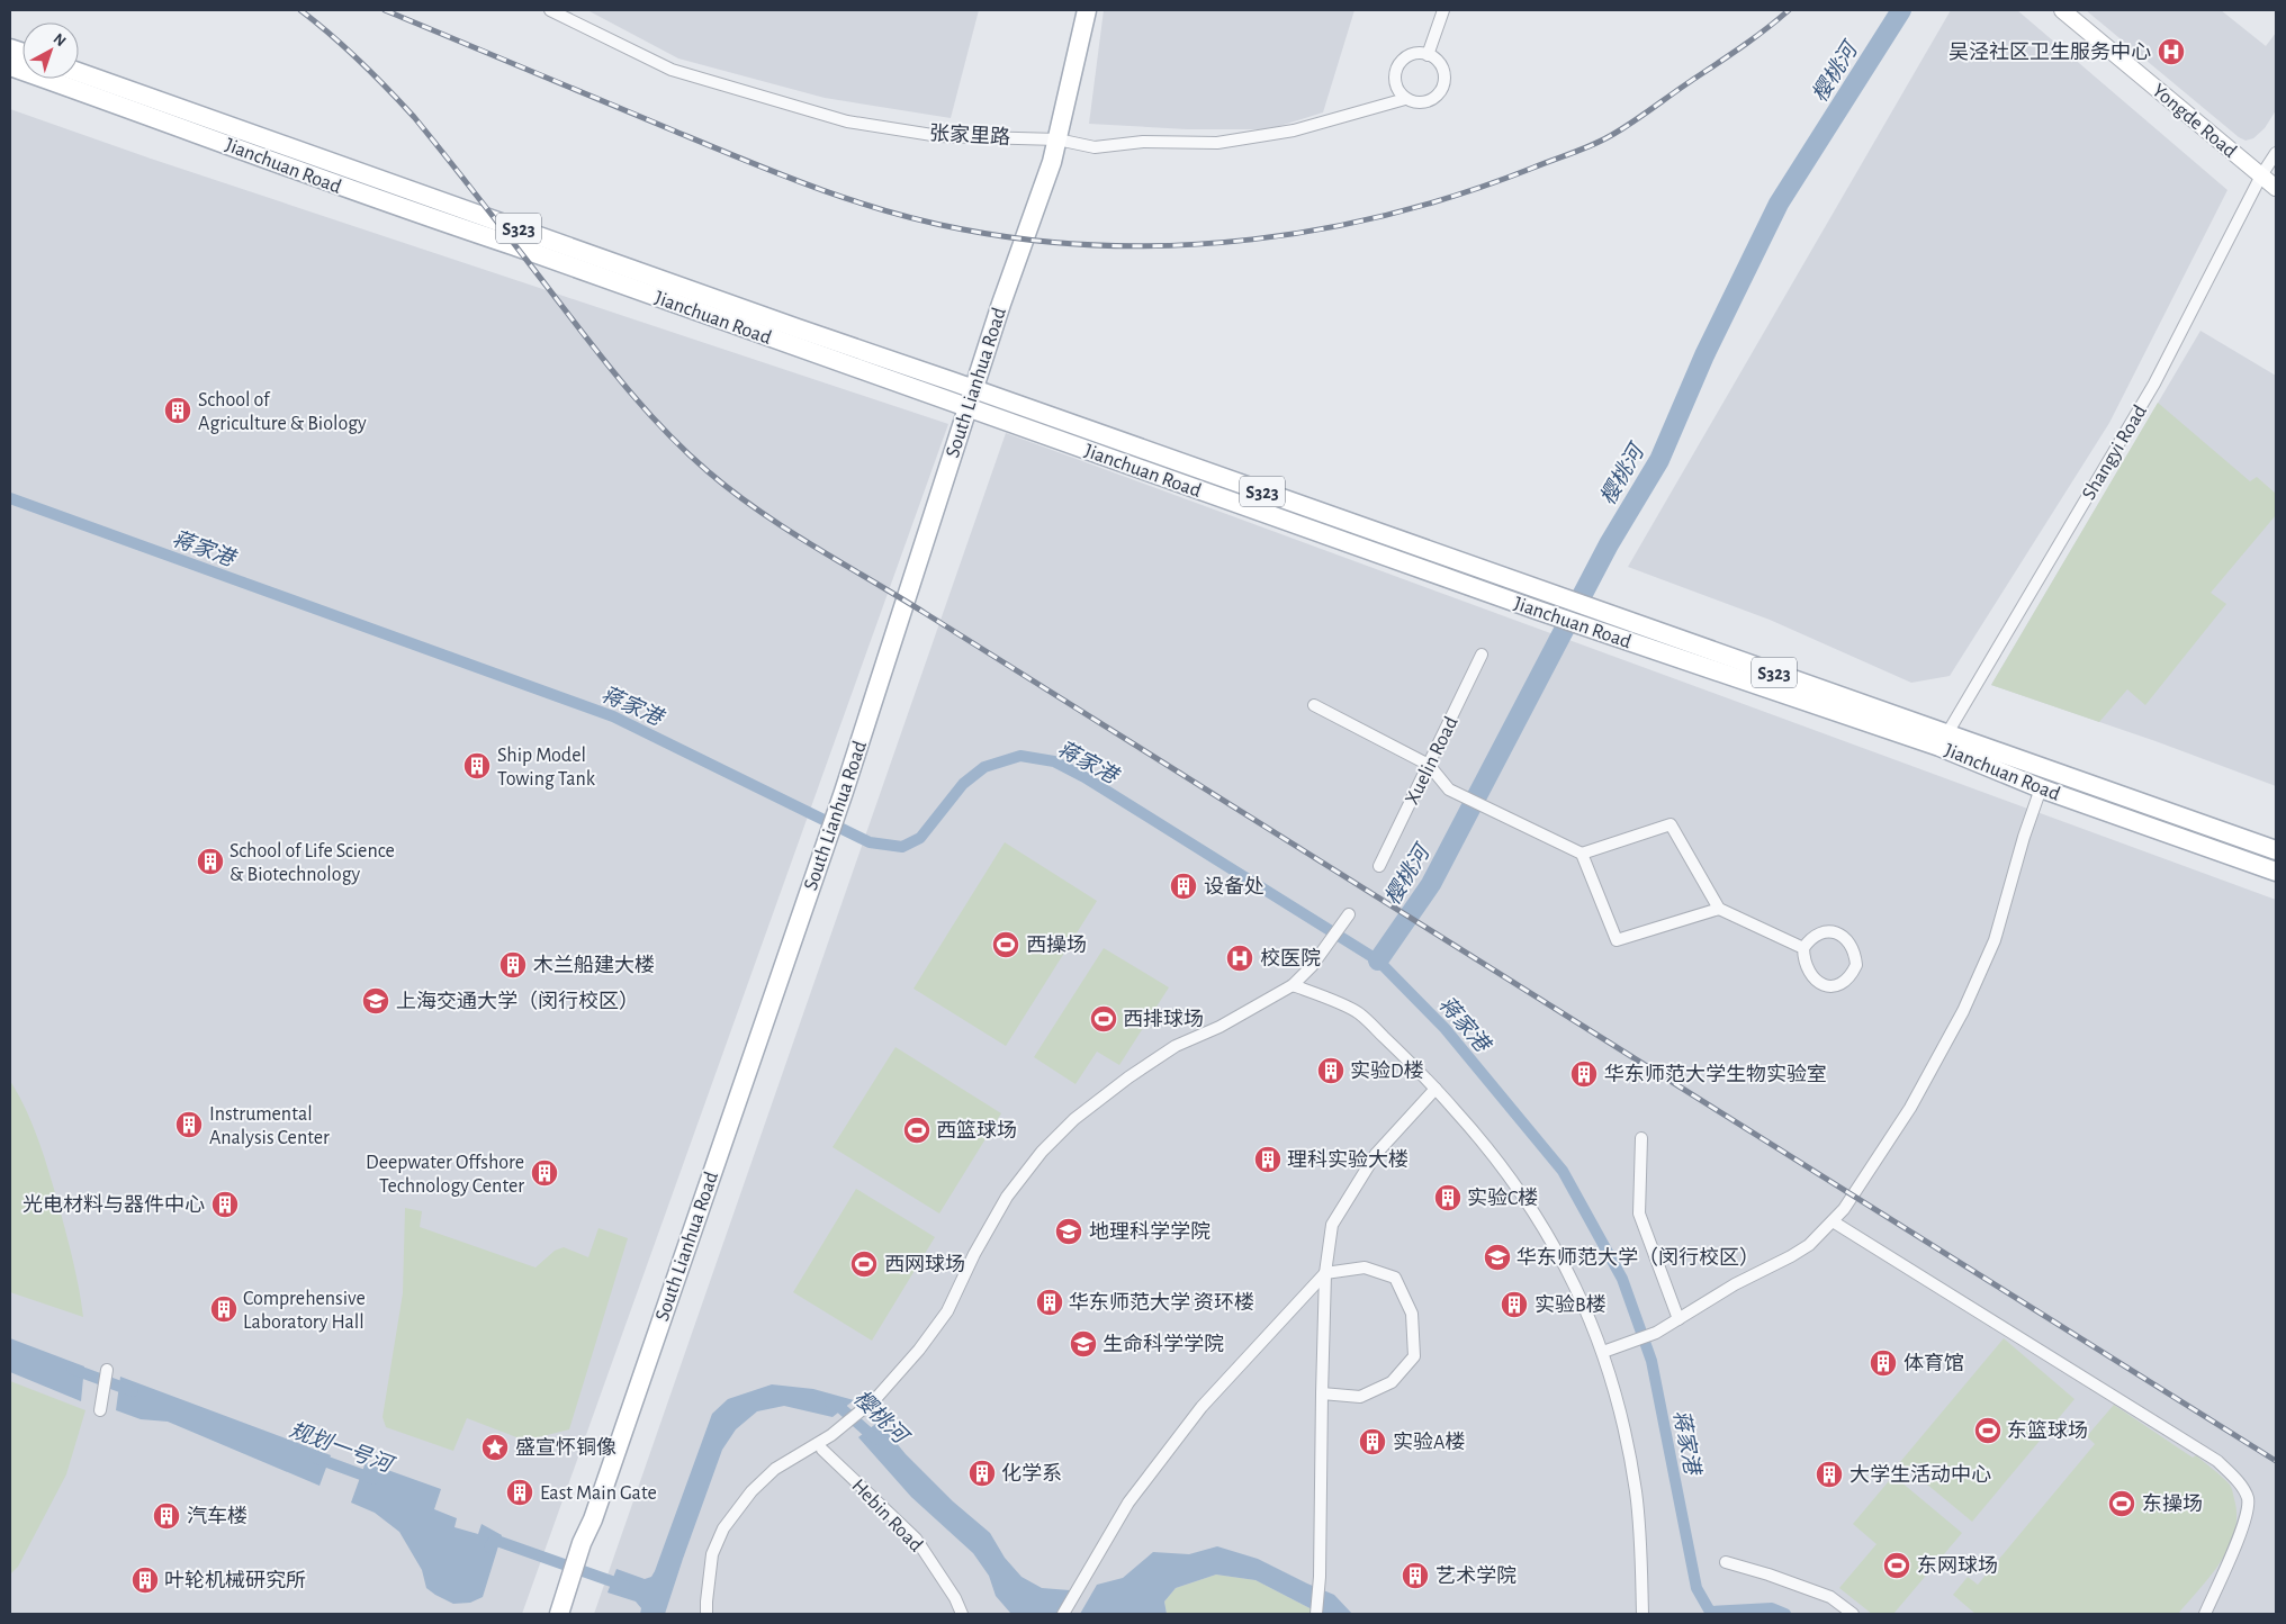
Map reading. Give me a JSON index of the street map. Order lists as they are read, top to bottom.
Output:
{
  "streets": {
    "main road": ["Jianchuan Road", "S323", "South Lianhua Road"],
    "street": [
      "Yongde Road",
      "张家里路",
      "Shangyi Road",
      "Xuelin Road",
      "Hebin Road"
    ]
  },
  "crossings": [
    ["Yongde Road", "Shangyi Road"],
    ["张家里路", "South Lianhua Road"],
    ["Jianchuan Road", "South Lianhua Road"],
    ["Jianchuan Road", "Shangyi Road"]
  ],
  "water": ["樱桃河", "蒋家港", "规划一号河"],
  "places": {
    "hospital": ["吴泾社区卫生服务中心", "校医院"],
    "building": [
      "School of Agriculture & Biology",
      "Ship Model Towing Tank",
      "School of Life Science & Biotechnology",
      "设备处",
      "木兰船建大楼",
      "实验D楼",
      "华东师范大学生物实验室",
      "Instrumental Analysis Center",
      "理科实验大楼",
      "Deepwater Offshore Technology Center",
      "实验C楼",
      "光电材料与器件中心",
      "华东师范大学 资环楼",
      "实验B楼",
      "Comprehensive Laboratory Hall",
      "体育馆",
      "实验A楼",
      "化学系",
      "大学生活动中心",
      "East Main Gate",
      "汽车楼",
      "艺术学院",
      "叶轮机械研究所"
    ],
    "sports": [
      "西操场",
      "西排球场",
      "西篮球场",
      "西网球场",
      "东篮球场",
      "东操场",
      "东网球场"
    ],
    "school or university": [
      "上海交通大学（闵行校区）",
      "地理科学学院",
      "华东师范大学（闵行校区）",
      "生命科学学院"
    ],
    "place": ["盛宣怀铜像"]
  },
  "north": "top right"
}
